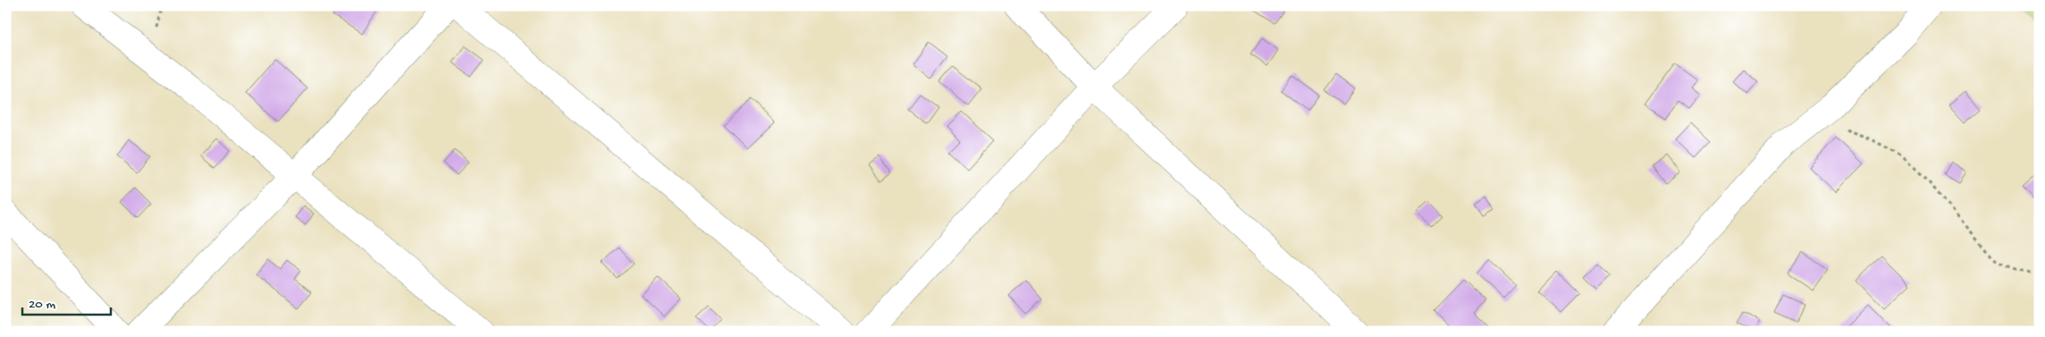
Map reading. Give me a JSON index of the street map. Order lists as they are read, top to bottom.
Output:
{
  "scale_bar": "20 m"
}
